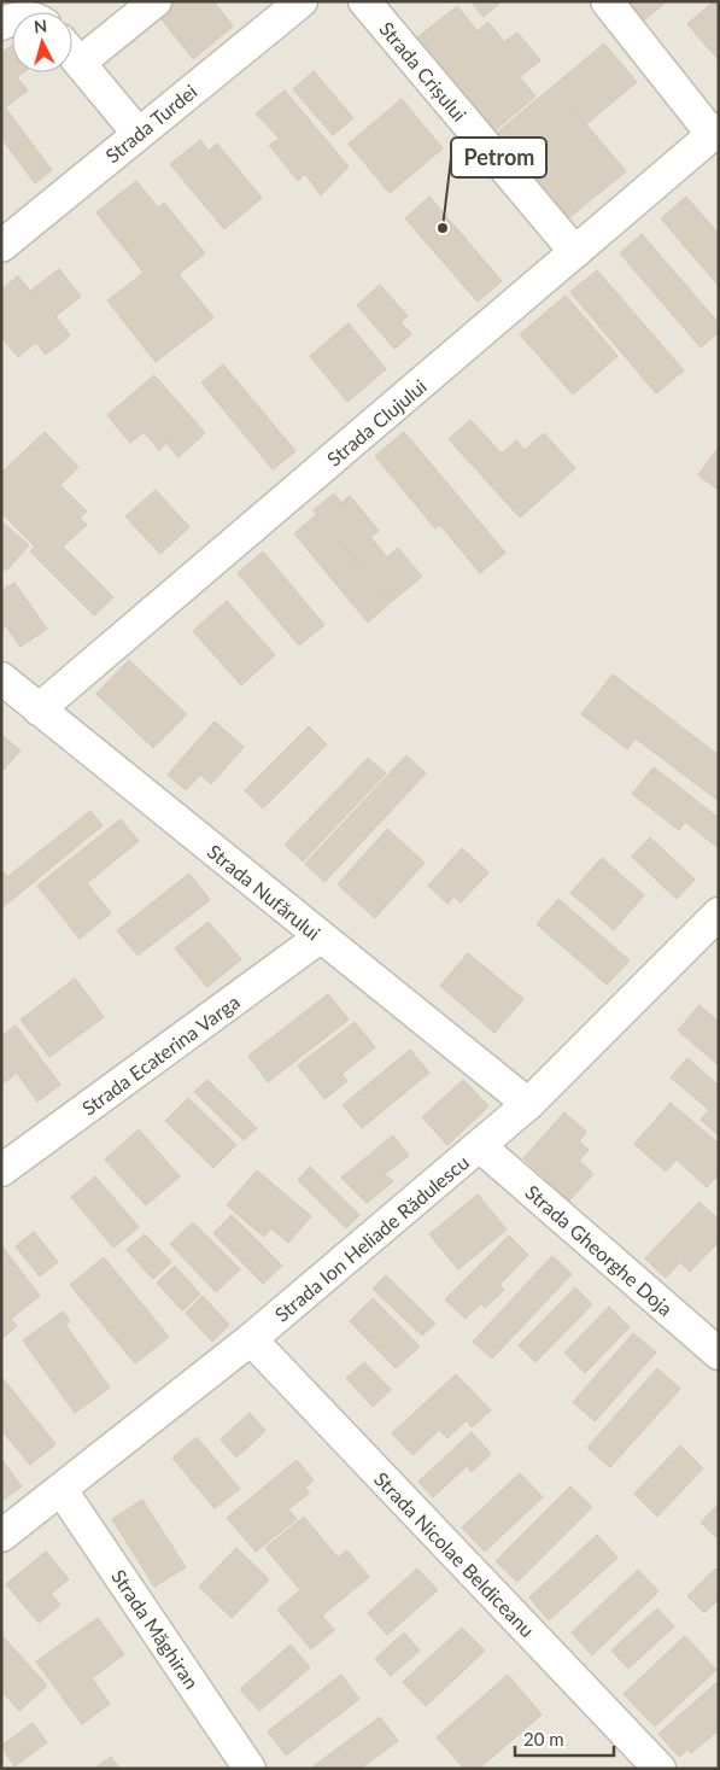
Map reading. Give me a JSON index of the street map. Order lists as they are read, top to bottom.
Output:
{
  "streets": {
    "street": [
      "Strada Crișului",
      "Strada Turdei",
      "Strada Clujului",
      "Strada Nufărului",
      "Strada Ecaterina Varga",
      "Strada Ion Heliade Rădulescu",
      "Strada Gheorghe Doja",
      "Strada Nicolae Beldiceanu",
      "Strada Măghiran"
    ]
  },
  "crossings": [
    ["Strada Crișului", "Strada Clujului"],
    ["Strada Clujului", "Strada Nufărului"],
    ["Strada Nufărului", "Strada Ecaterina Varga"],
    ["Strada Nufărului", "Strada Ion Heliade Rădulescu"],
    ["Strada Ion Heliade Rădulescu", "Strada Gheorghe Doja"],
    ["Strada Ion Heliade Rădulescu", "Strada Nicolae Beldiceanu"],
    ["Strada Ion Heliade Rădulescu", "Strada Măghiran"]
  ],
  "places": ["Petrom"],
  "scale_bar": "20 m",
  "north": "top"
}
